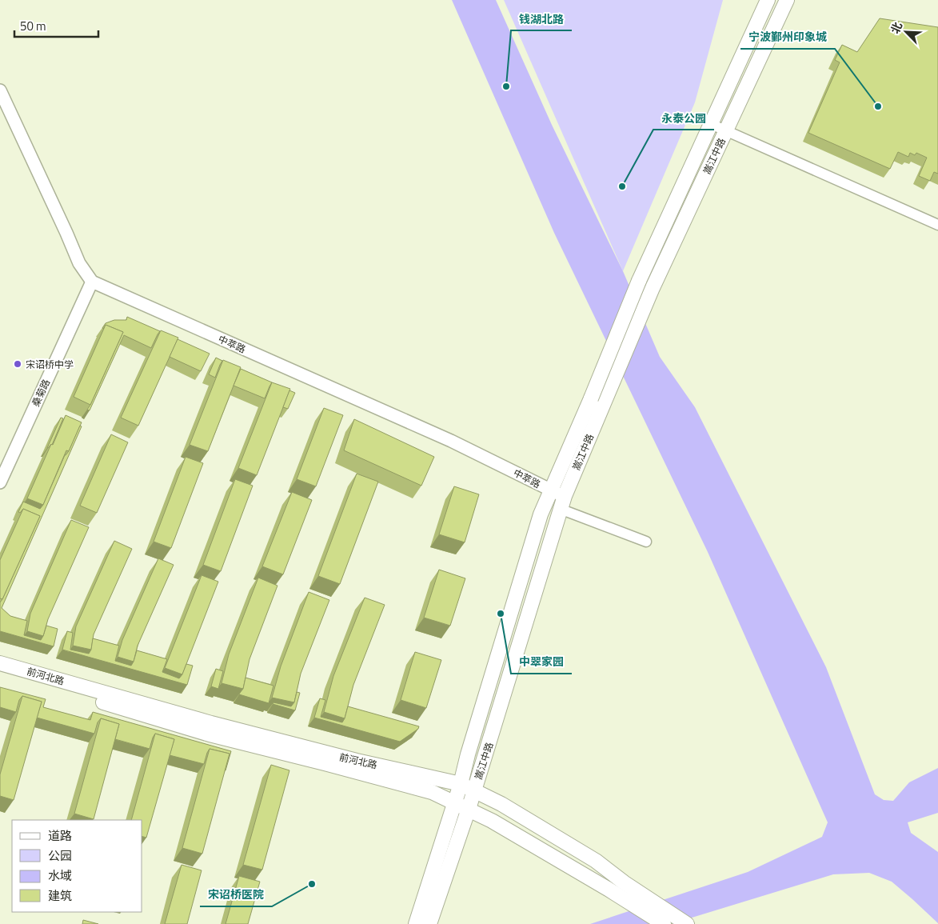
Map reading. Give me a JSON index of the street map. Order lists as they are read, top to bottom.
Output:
{
  "streets": {
    "main road": ["嵩江中路", "前河北路"],
    "street": ["中萃路", "桑菊路"]
  },
  "crossings": [
    ["嵩江中路", "中萃路"],
    ["嵩江中路", "前河北路"],
    ["中萃路", "桑菊路"]
  ],
  "places": [
    "钱湖北路",
    "宁波鄞州印象城",
    "永泰公园",
    "宋诏桥中学",
    "中翠家园",
    "宋诏桥医院"
  ],
  "legend": [
    "道路",
    "公园",
    "水域",
    "建筑"
  ],
  "scale_bar": "50 m",
  "north": "top left"
}
